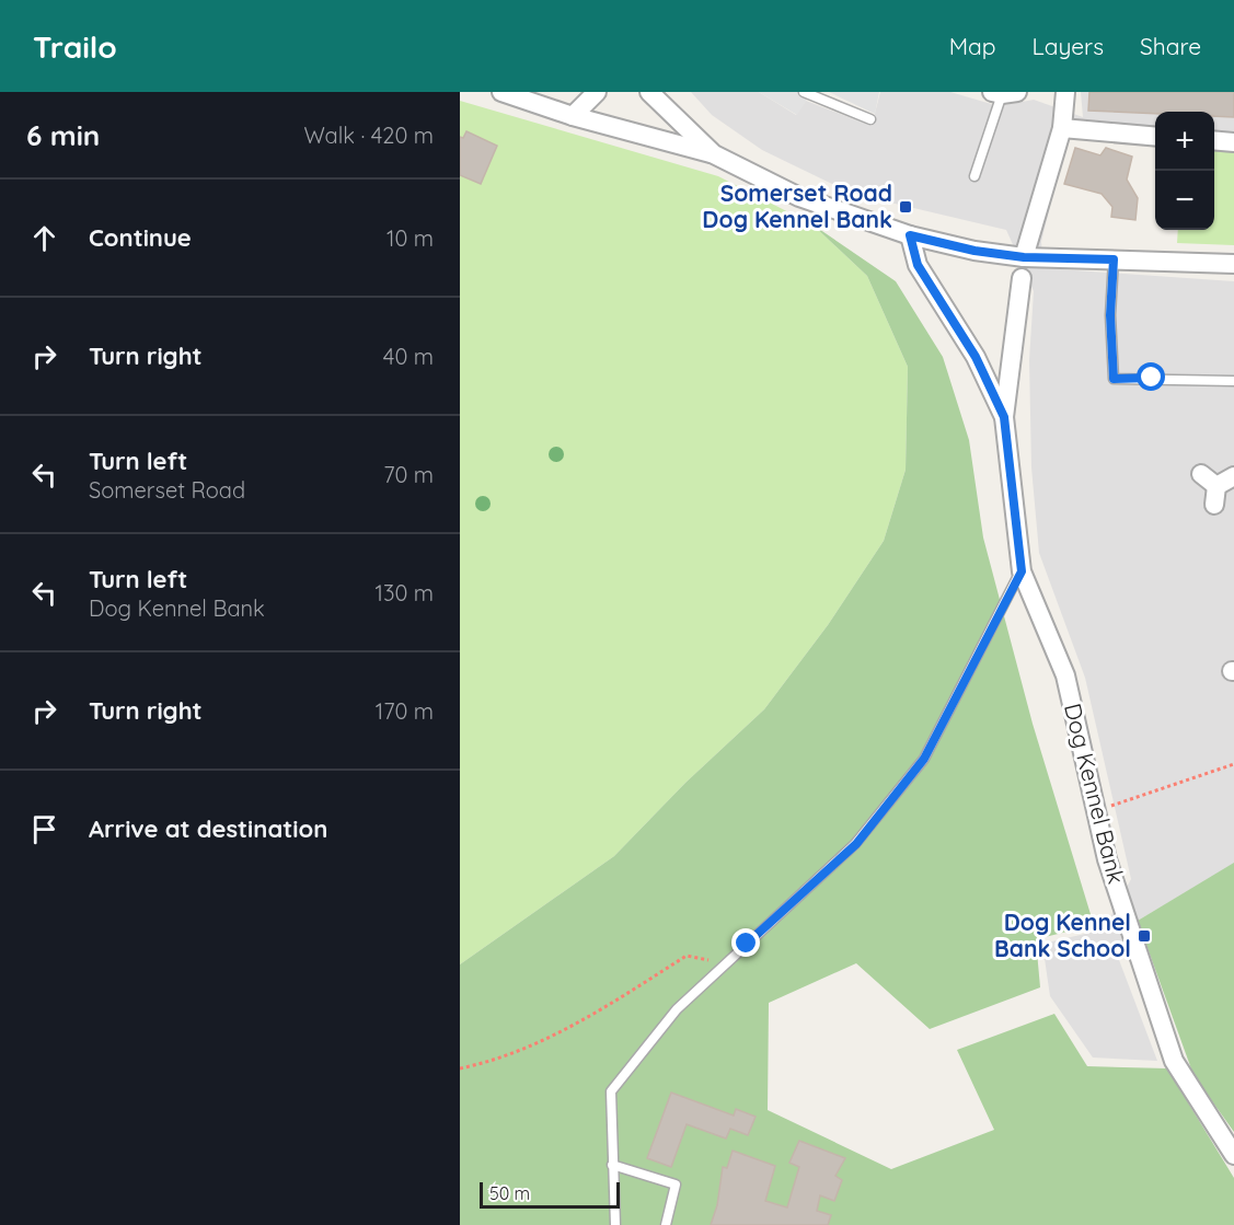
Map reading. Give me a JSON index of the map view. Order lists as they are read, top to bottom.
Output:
{
  "streets": {
    "street": ["Dog Kennel Bank"]
  },
  "places": {
    "transit": ["Somerset Road Dog Kennel Bank", "Dog Kennel Bank School"]
  },
  "scale_bar": "50 m",
  "page": {
    "header": "Trailo",
    "nav": ["Map", "Layers", "Share"],
    "heading": ["6 min", "Walk · 420 m"],
    "map_buttons": ["+", "−"],
    "list": [
      ["Continue", "10 m"],
      ["Turn right", "40 m"],
      ["Turn left", "Somerset Road", "70 m"],
      ["Turn left", "Dog Kennel Bank", "130 m"],
      ["Turn right", "170 m"],
      "Arrive at destination"
    ],
    "scale": "50 m"
  }
}
